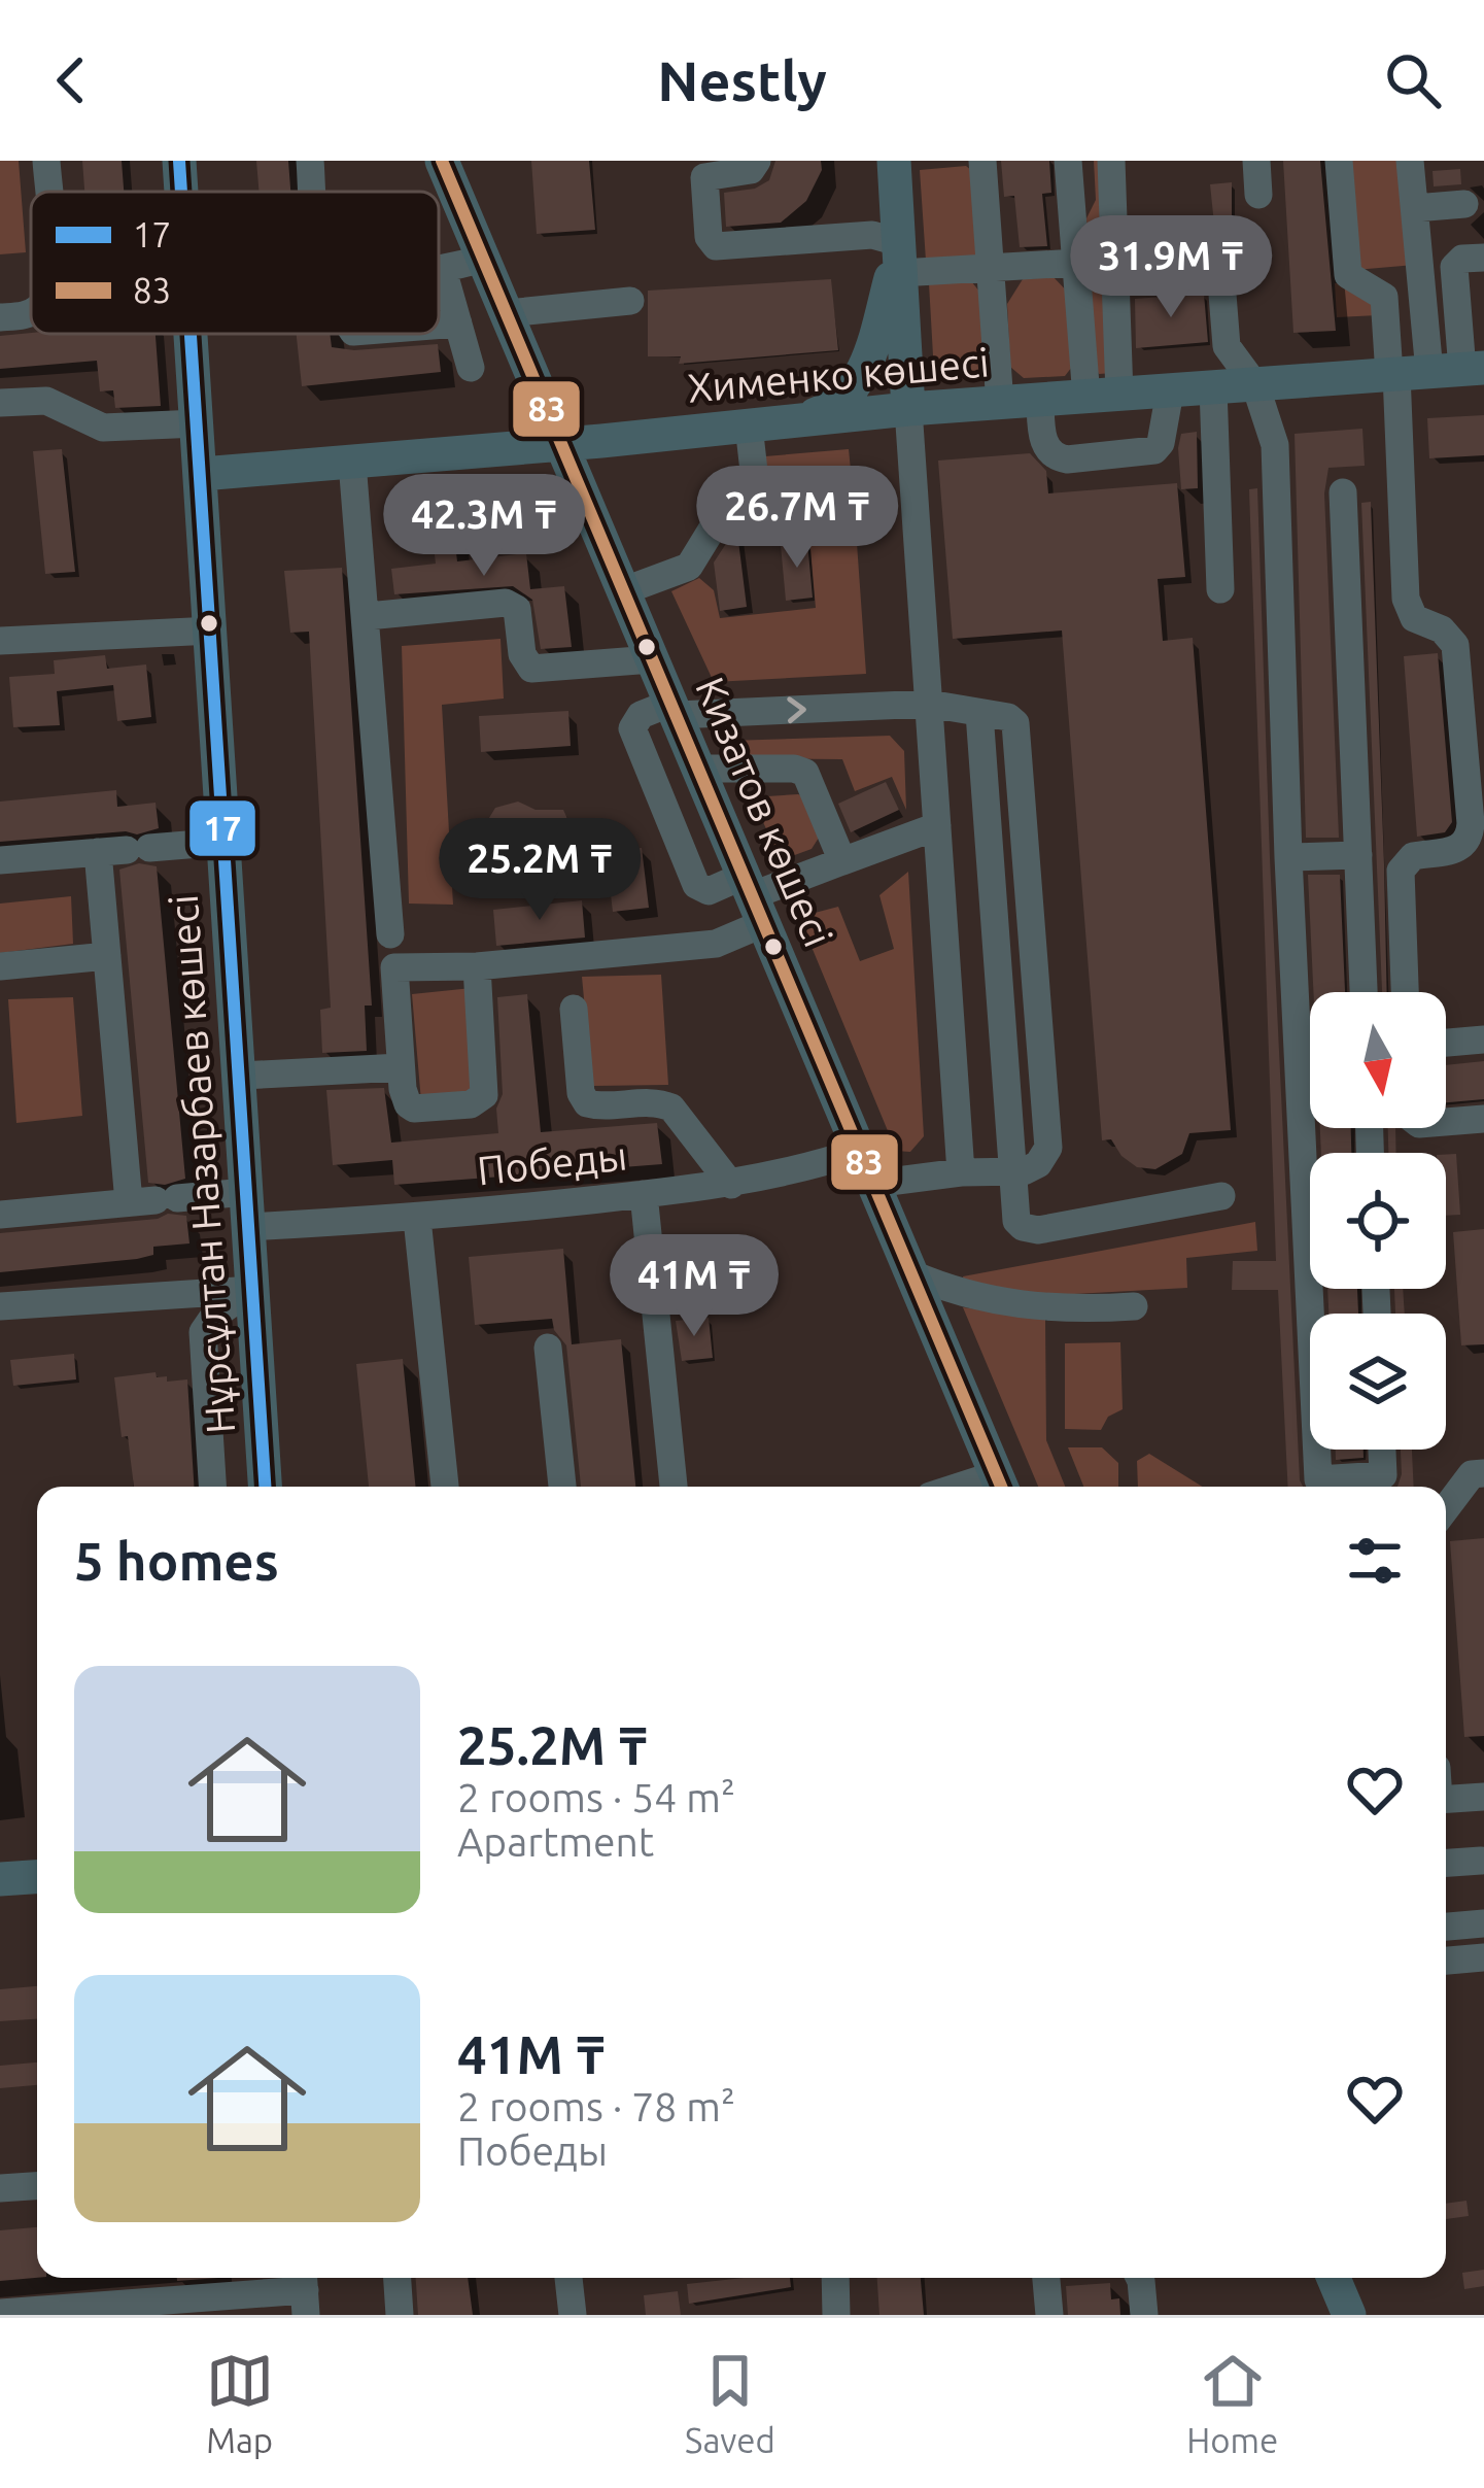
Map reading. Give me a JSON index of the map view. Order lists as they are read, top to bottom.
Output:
{
  "streets": {
    "main road": ["Хименко көшесі", "Кизатов көшесі", "Нұрсұлтан Назарбаев көшесі"],
    "street": ["Победы"]
  },
  "crossings": [
    ["Хименко көшесі", "Кизатов көшесі"],
    ["Хименко көшесі", "Нұрсұлтан Назарбаев көшесі"],
    ["Кизатов көшесі", "Победы"],
    ["Победы", "Нұрсұлтан Назарбаев көшесі"]
  ],
  "lines": ["transit line 17", "transit line 83"],
  "legend": ["17", "83"],
  "north": "bottom",
  "page": {
    "header": "Nestly",
    "price": [
      "31.9M ₸",
      "26.7M ₸",
      "42.3M ₸",
      "25.2M ₸",
      "41M ₸"
    ],
    "heading": "5 homes",
    "list": [
      {
        "name": "25.2M ₸",
        "note": "2 rooms · 54 m² · Apartment"
      },
      {
        "name": "41M ₸",
        "note": "2 rooms · 78 m² · Победы"
      }
    ],
    "tabs": ["Map", "Saved", "Home"]
  }
}
